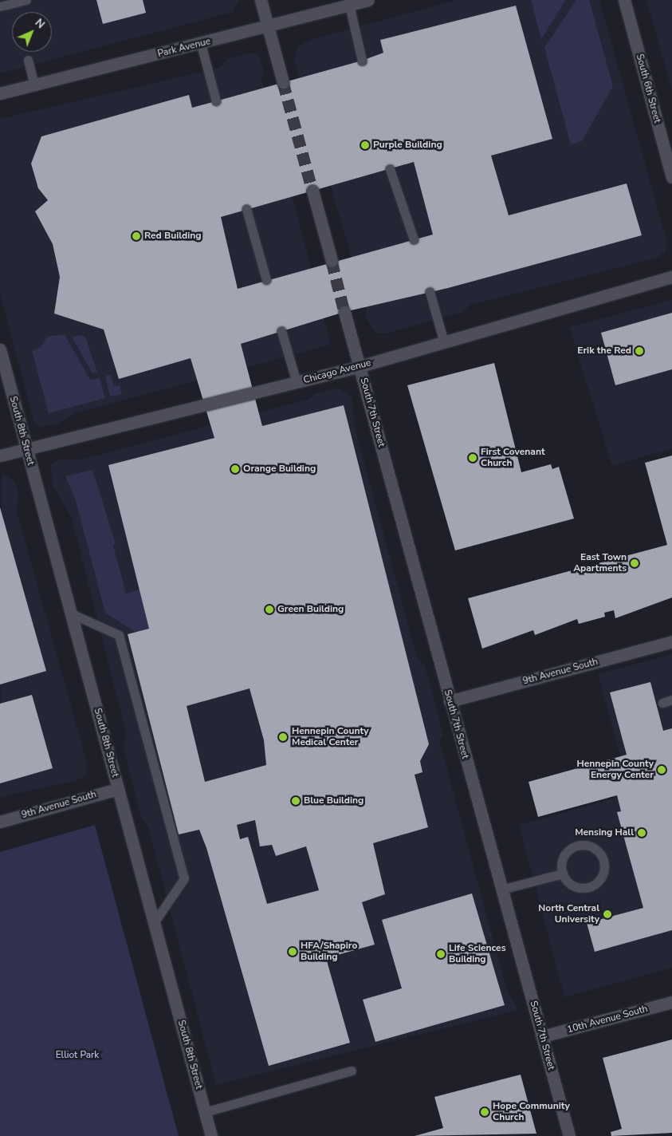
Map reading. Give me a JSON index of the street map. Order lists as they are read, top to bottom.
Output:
{
  "streets": {
    "main road": [
      "Park Avenue",
      "South 6th Street",
      "Chicago Avenue",
      "South 7th Street",
      "South 8th Street",
      "9th Avenue South",
      "10th Avenue South"
    ]
  },
  "crossings": [
    ["Chicago Avenue", "South 7th Street"],
    ["Chicago Avenue", "South 8th Street"],
    ["South 7th Street", "9th Avenue South"],
    ["South 7th Street", "10th Avenue South"],
    ["South 8th Street", "9th Avenue South"]
  ],
  "parks": ["Elliot Park"],
  "places": [
    "Purple Building",
    "Red Building",
    "Erik the Red",
    "First Covenant Church",
    "Orange Building",
    "East Town Apartments",
    "Green Building",
    "Hennepin County Medical Center",
    "Hennepin County Energy Center",
    "Blue Building",
    "Mensing Hall",
    "North Central University",
    "HFA/Shapiro Building",
    "Life Sciences Building",
    "Hope Community Church"
  ],
  "north": "top right"
}
